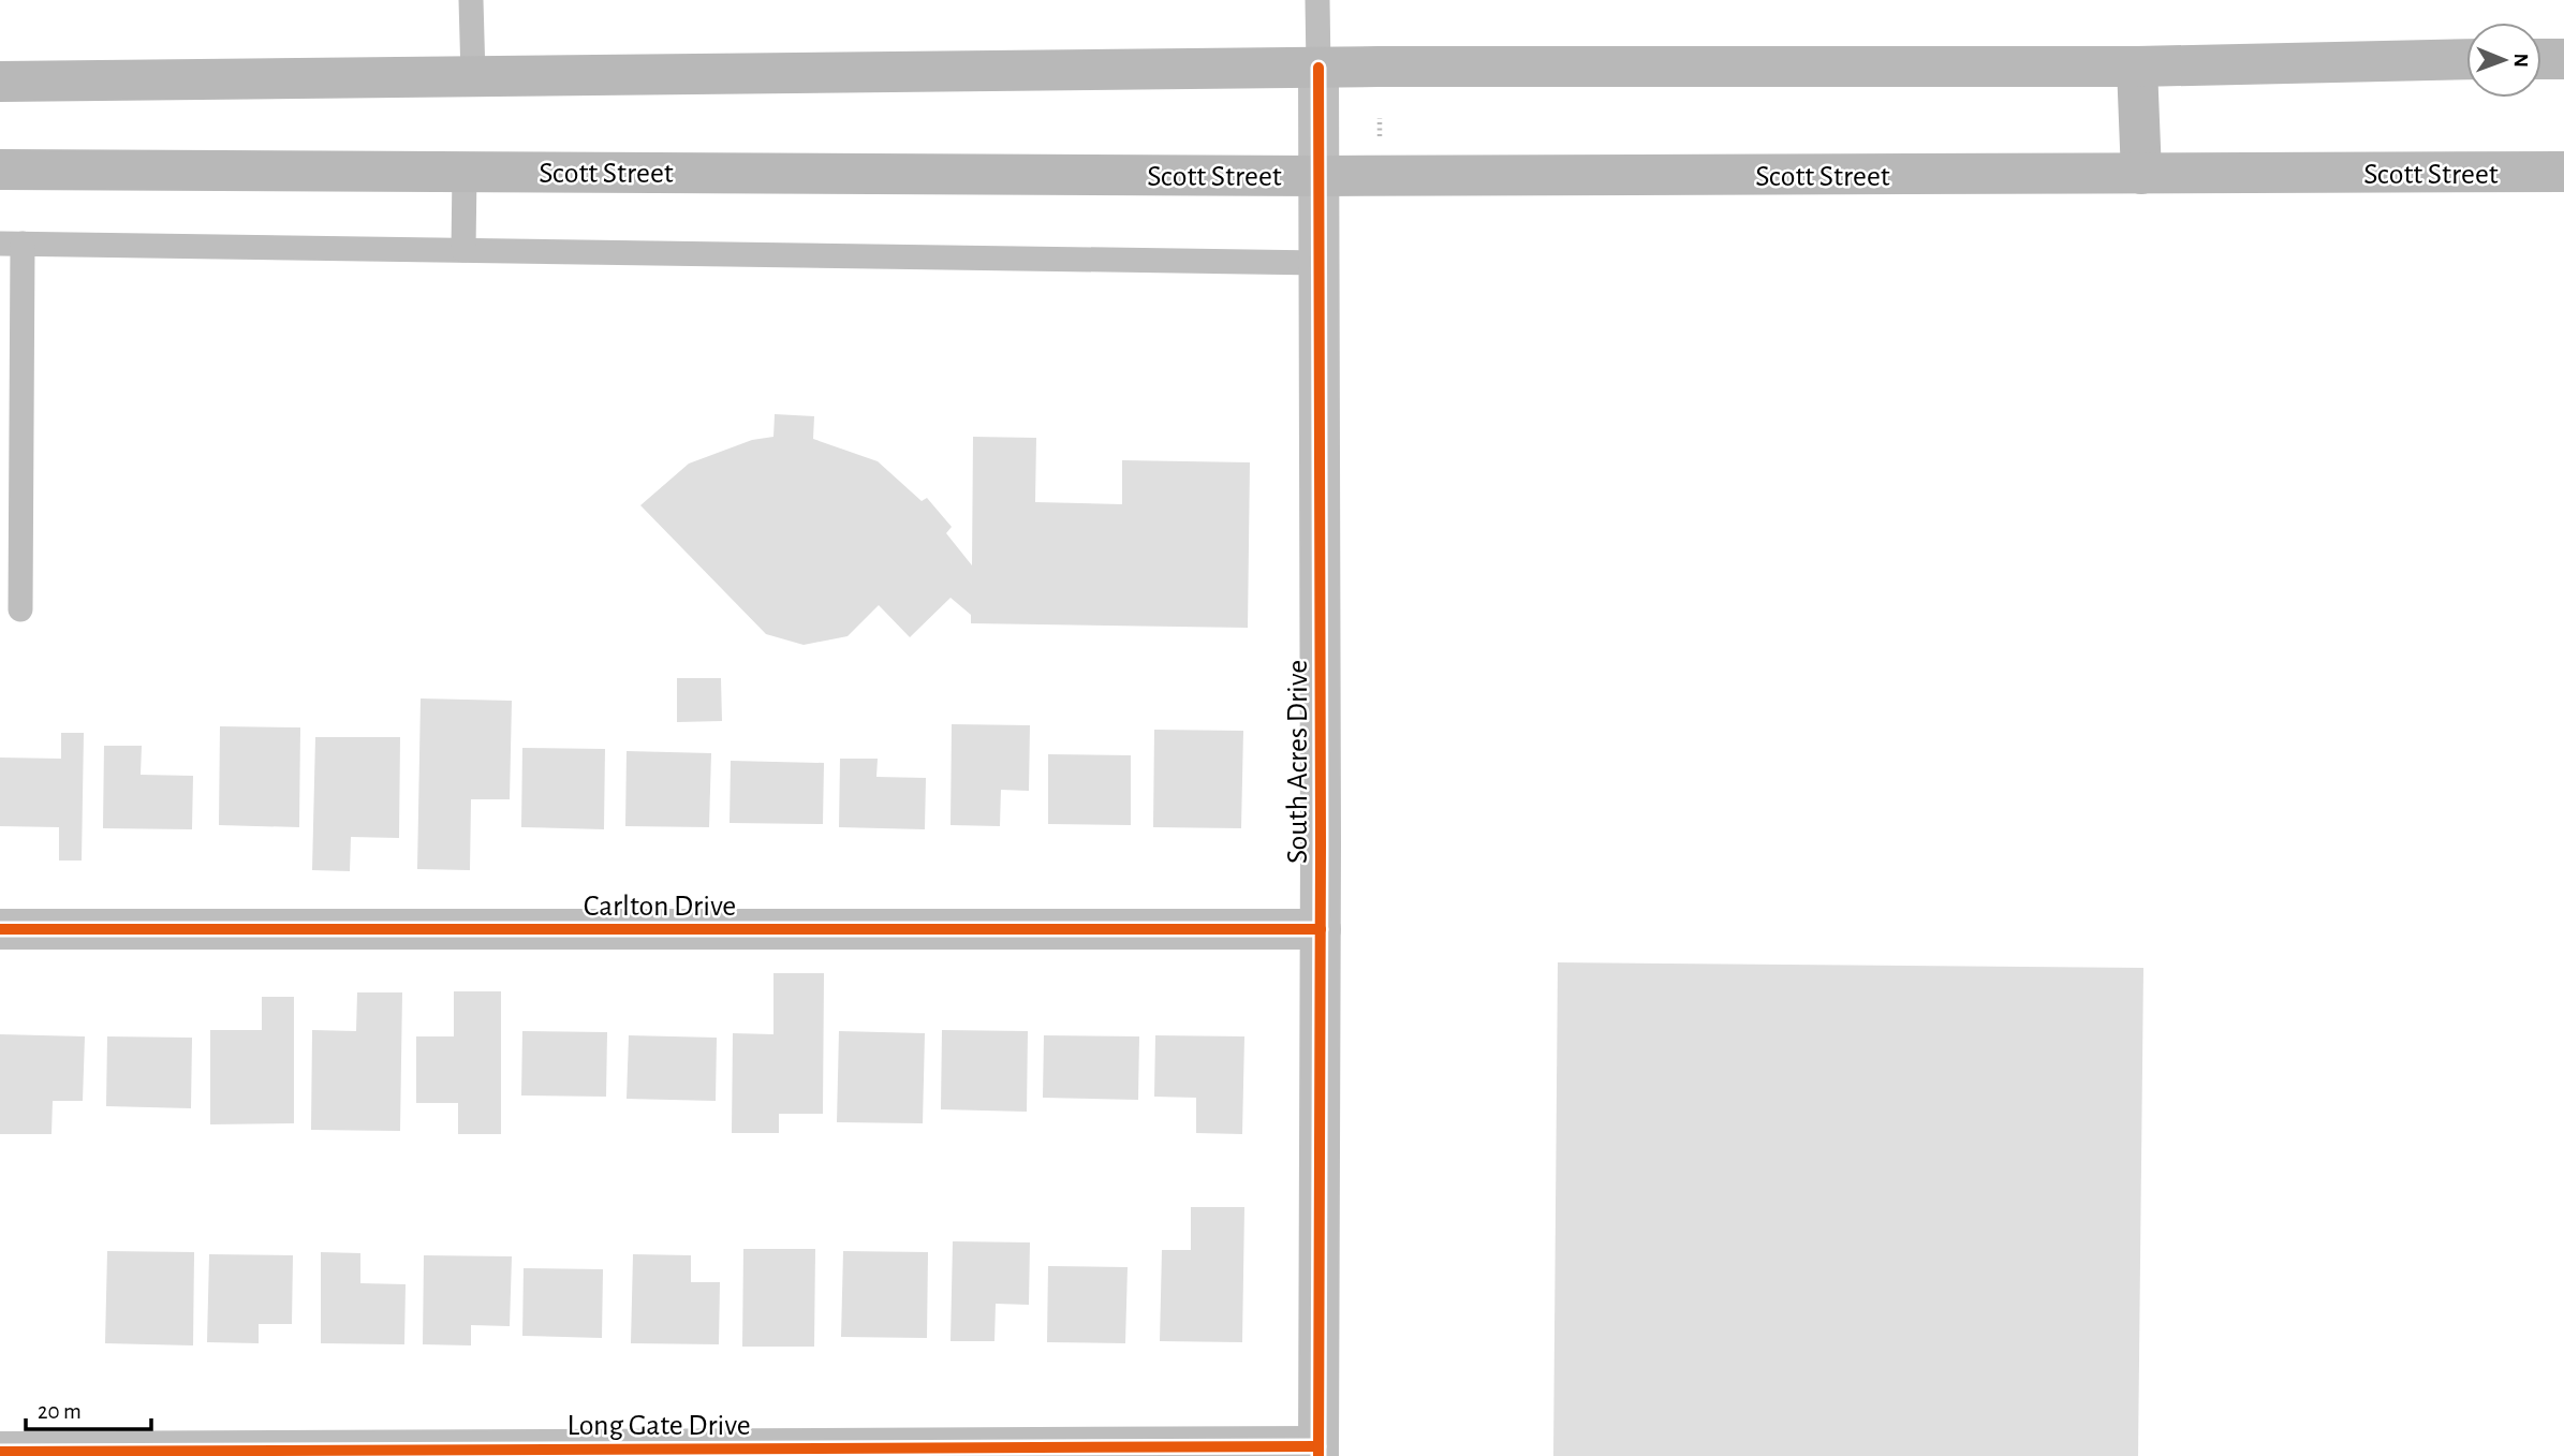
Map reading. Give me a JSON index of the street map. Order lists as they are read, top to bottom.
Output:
{
  "streets": {
    "main road": ["Scott Street"],
    "street": ["South Acres Drive", "Carlton Drive", "Long Gate Drive"]
  },
  "crossings": [
    ["Scott Street", "South Acres Drive"],
    ["South Acres Drive", "Carlton Drive"],
    ["South Acres Drive", "Long Gate Drive"]
  ],
  "scale_bar": "20 m",
  "north": "right"
}
